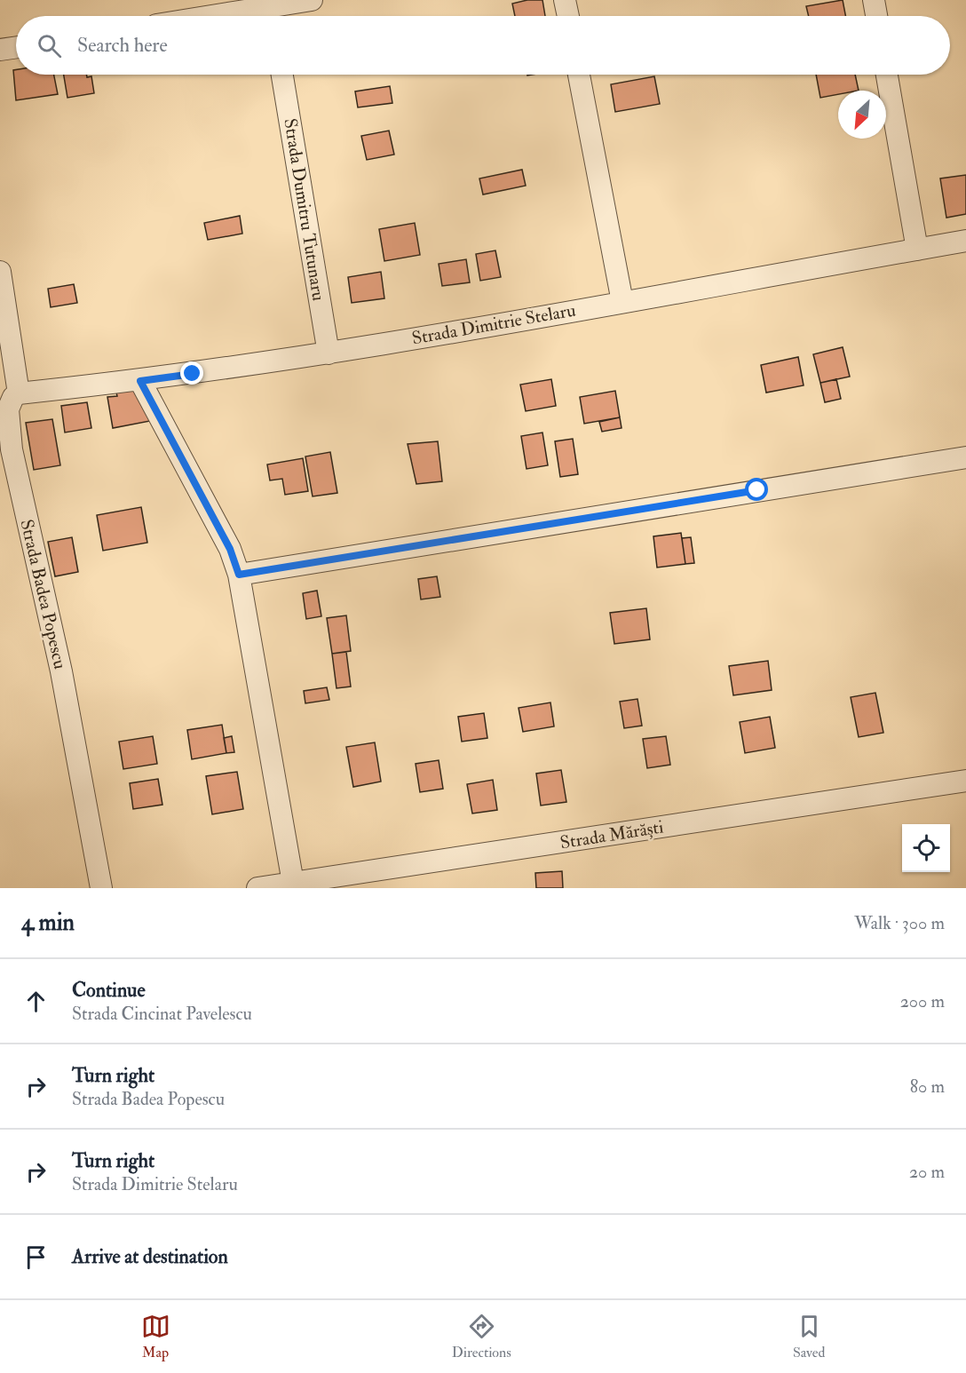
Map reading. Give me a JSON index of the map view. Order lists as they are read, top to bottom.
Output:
{
  "streets": {
    "street": [
      "Strada Dumitru Tutunaru",
      "Strada Dimitrie Stelaru",
      "Strada Badea Popescu",
      "Strada Mărăști"
    ]
  },
  "crossings": [
    ["Strada Dumitru Tutunaru", "Strada Dimitrie Stelaru"],
    ["Strada Dimitrie Stelaru", "Strada Badea Popescu"]
  ],
  "north": "bottom left",
  "page": {
    "search": "Search here",
    "heading": ["4 min", "Walk · 300 m"],
    "list": [
      ["Continue", "Strada Cincinat Pavelescu", "200 m"],
      ["Turn right", "Strada Badea Popescu", "80 m"],
      ["Turn right", "Strada Dimitrie Stelaru", "20 m"],
      "Arrive at destination"
    ],
    "nav": ["Map", "Directions", "Saved"]
  }
}
